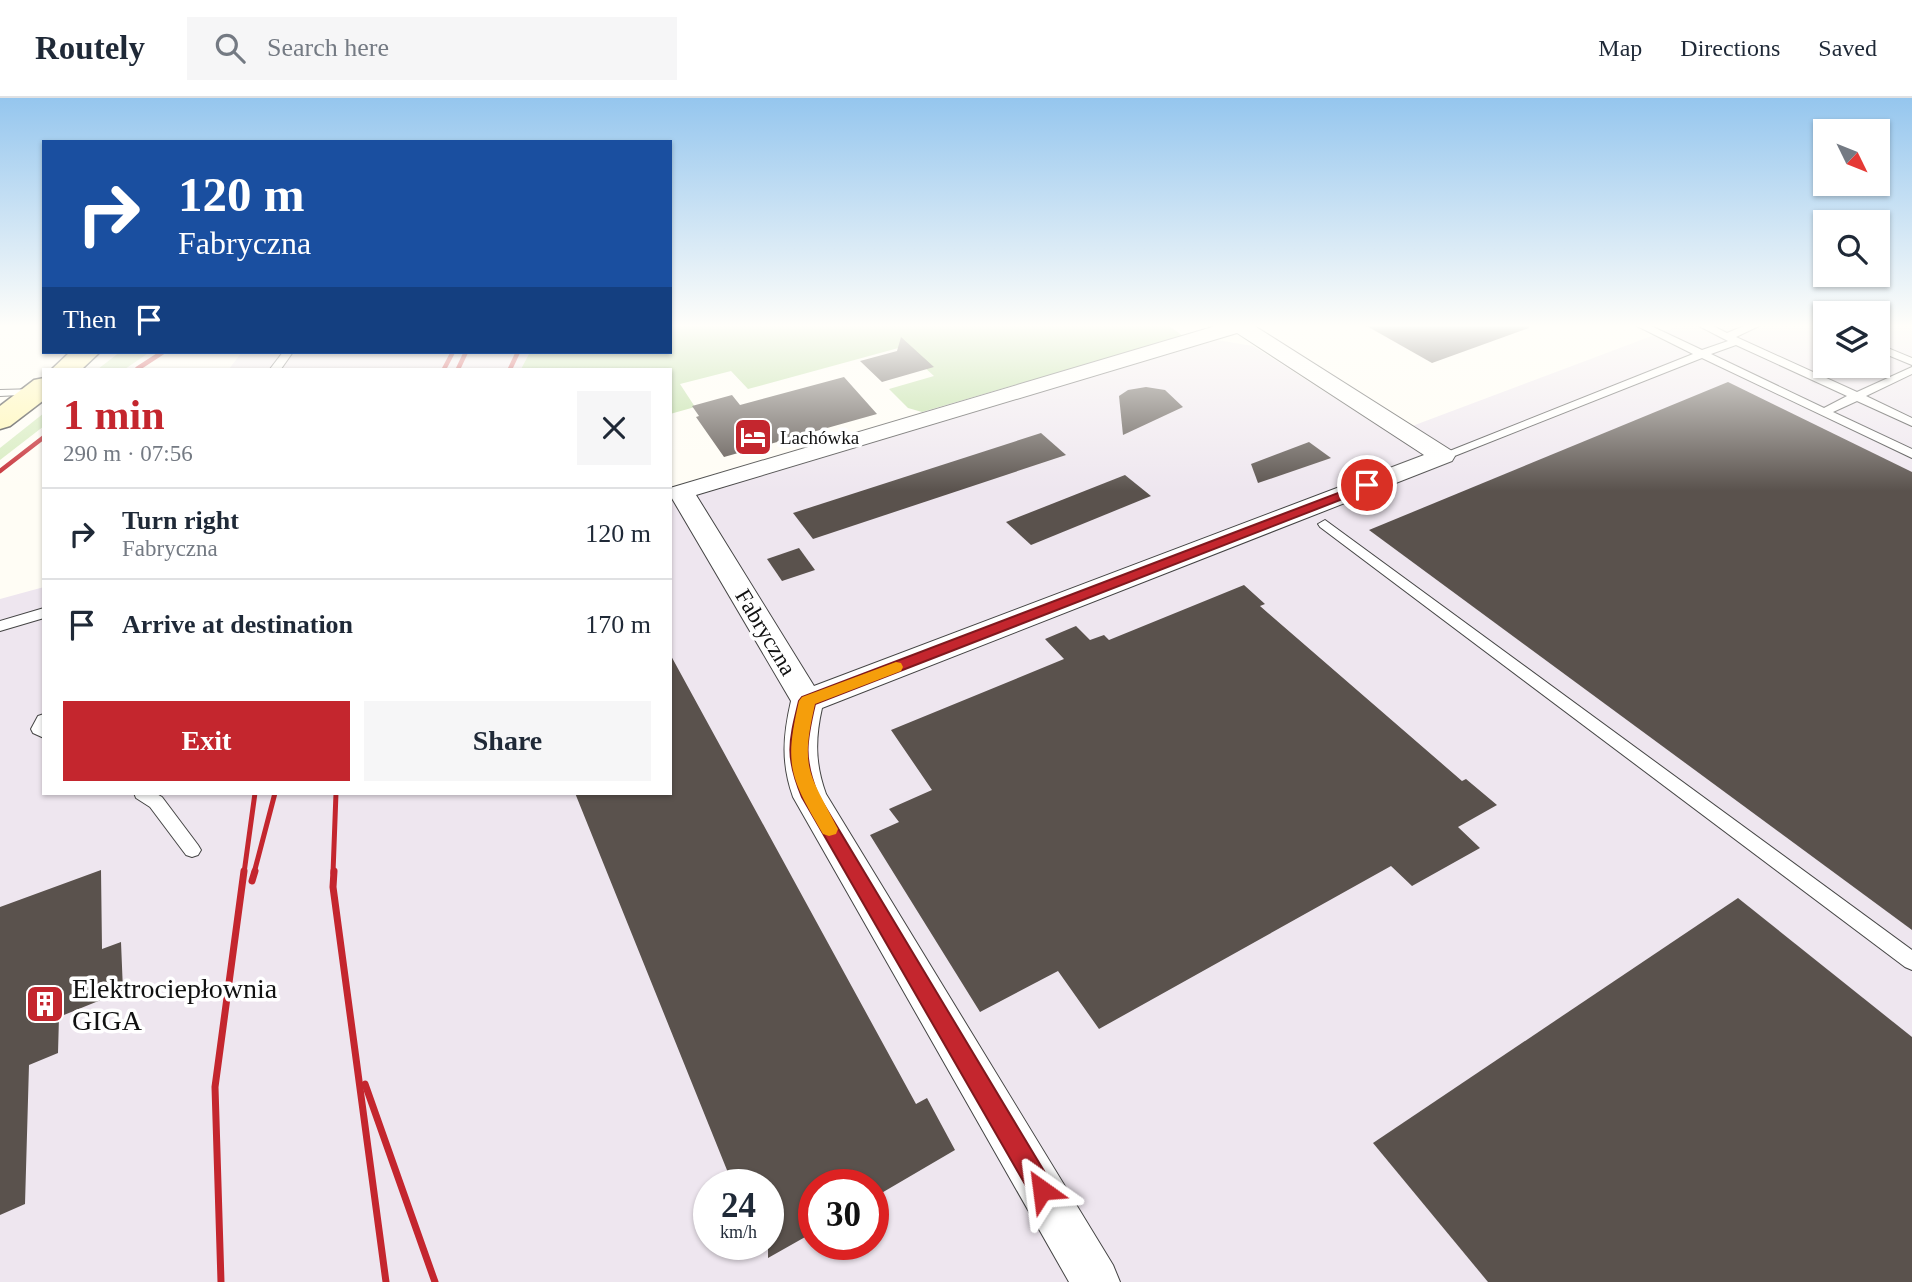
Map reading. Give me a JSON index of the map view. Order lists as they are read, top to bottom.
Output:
{
  "streets": {
    "street": ["Fabryczna"]
  },
  "places": {
    "hotel": ["Lachówka"],
    "building": ["Elektrociepłownia GIGA"]
  },
  "north": "bottom right",
  "page": {
    "header": "Routely",
    "search": "Search here",
    "nav": ["Map", "Directions", "Saved"],
    "turn": ["120 m", "Fabryczna"],
    "then": "Then",
    "heading": ["1 min", "290 m · 07:56"],
    "list": [
      {
        "name": "Turn right",
        "note": "Fabryczna",
        "value": "120 m"
      },
      {
        "name": "Arrive at destination",
        "value": "170 m"
      }
    ],
    "buttons": ["Exit", "Share"],
    "speed": "24 km/h",
    "limit": "30"
  }
}
